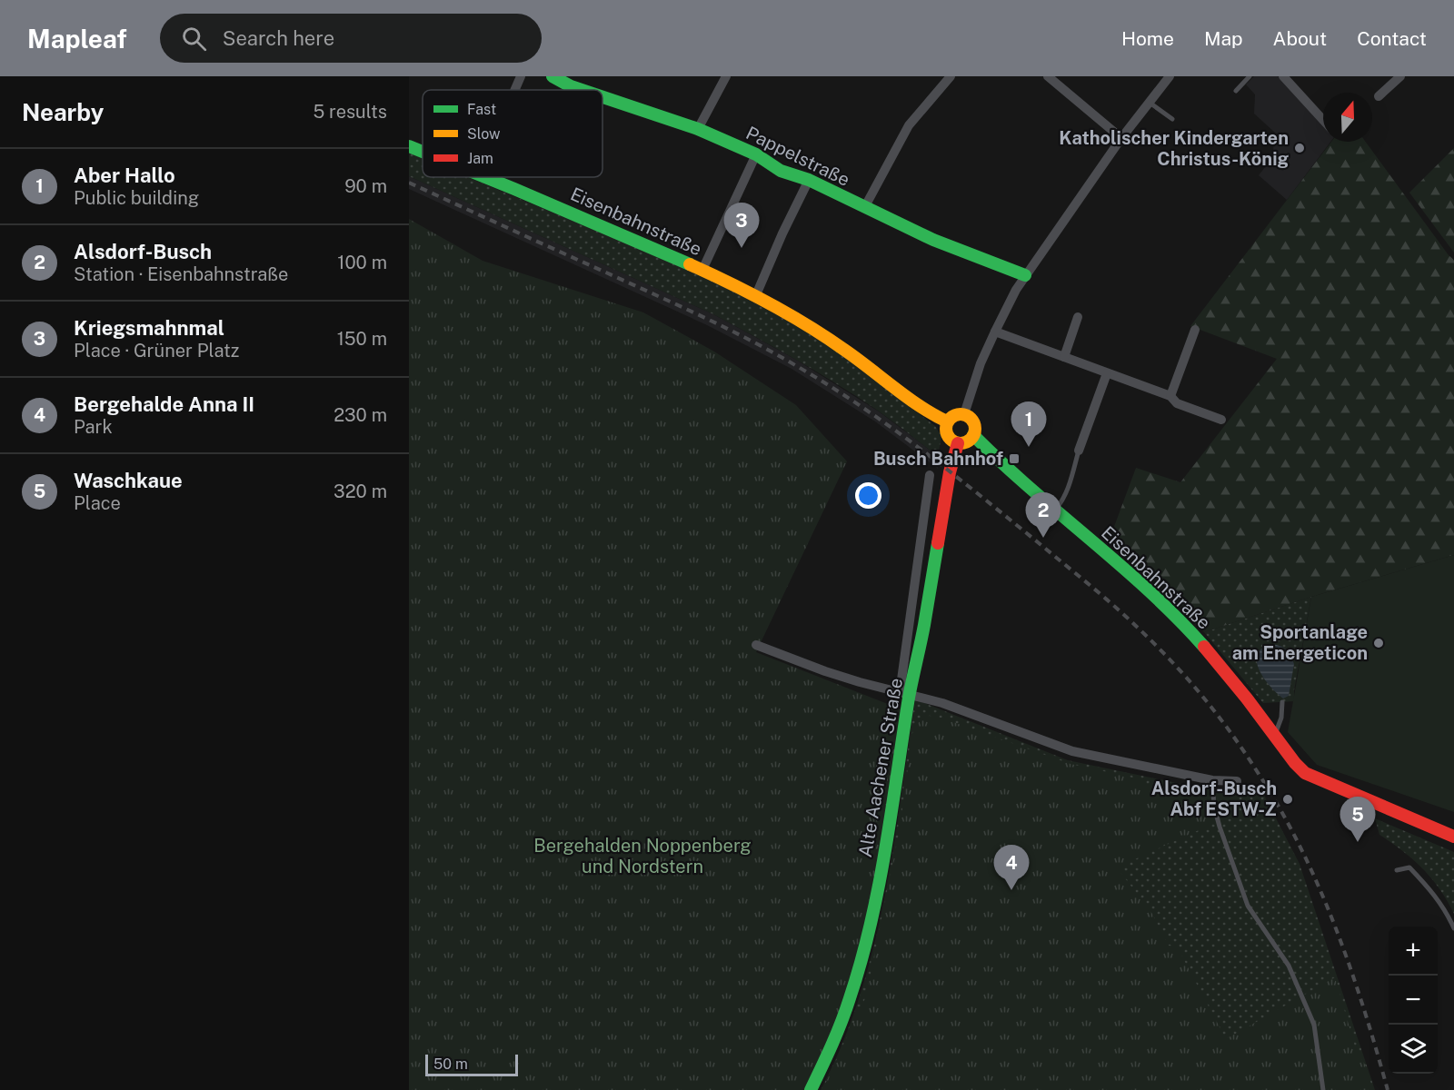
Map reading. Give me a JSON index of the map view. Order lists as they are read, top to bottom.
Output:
{
  "streets": {
    "street": ["Pappelstraße", "Eisenbahnstraße", "Alte Aachener Straße"]
  },
  "crossings": [
    ["Eisenbahnstraße", "Alte Aachener Straße"]
  ],
  "parks": ["Bergehalden Noppenberg und Nordstern"],
  "places": {
    "other": ["Katholischer Kindergarten Christus-König", "Sportanlage am Energeticon", "Alsdorf-Busch Abf ESTW-Z"],
    "transit": ["Busch Bahnhof"]
  },
  "legend": ["Fast", "Slow", "Jam"],
  "scale_bar": "50 m",
  "north": "top",
  "page": {
    "header": "Mapleaf",
    "search": "Search here",
    "nav": [
      "Home",
      "Map",
      "About",
      "Contact"
    ],
    "heading": ["Nearby", "5 results"],
    "list": [
      {
        "mark": "1",
        "name": "Aber Hallo",
        "note": "Public building",
        "value": "90 m"
      },
      {
        "mark": "2",
        "name": "Alsdorf-Busch",
        "note": "Station · Eisenbahnstraße",
        "value": "100 m"
      },
      {
        "mark": "3",
        "name": "Kriegsmahnmal",
        "note": "Place · Grüner Platz",
        "value": "150 m"
      },
      {
        "mark": "4",
        "name": "Bergehalde Anna II",
        "note": "Park",
        "value": "230 m"
      },
      {
        "mark": "5",
        "name": "Waschkaue",
        "note": "Place",
        "value": "320 m"
      }
    ],
    "pins": [
      "3",
      "1",
      "2",
      "5",
      "4"
    ],
    "map_buttons": ["+", "−"],
    "scale": "50 m"
  }
}
